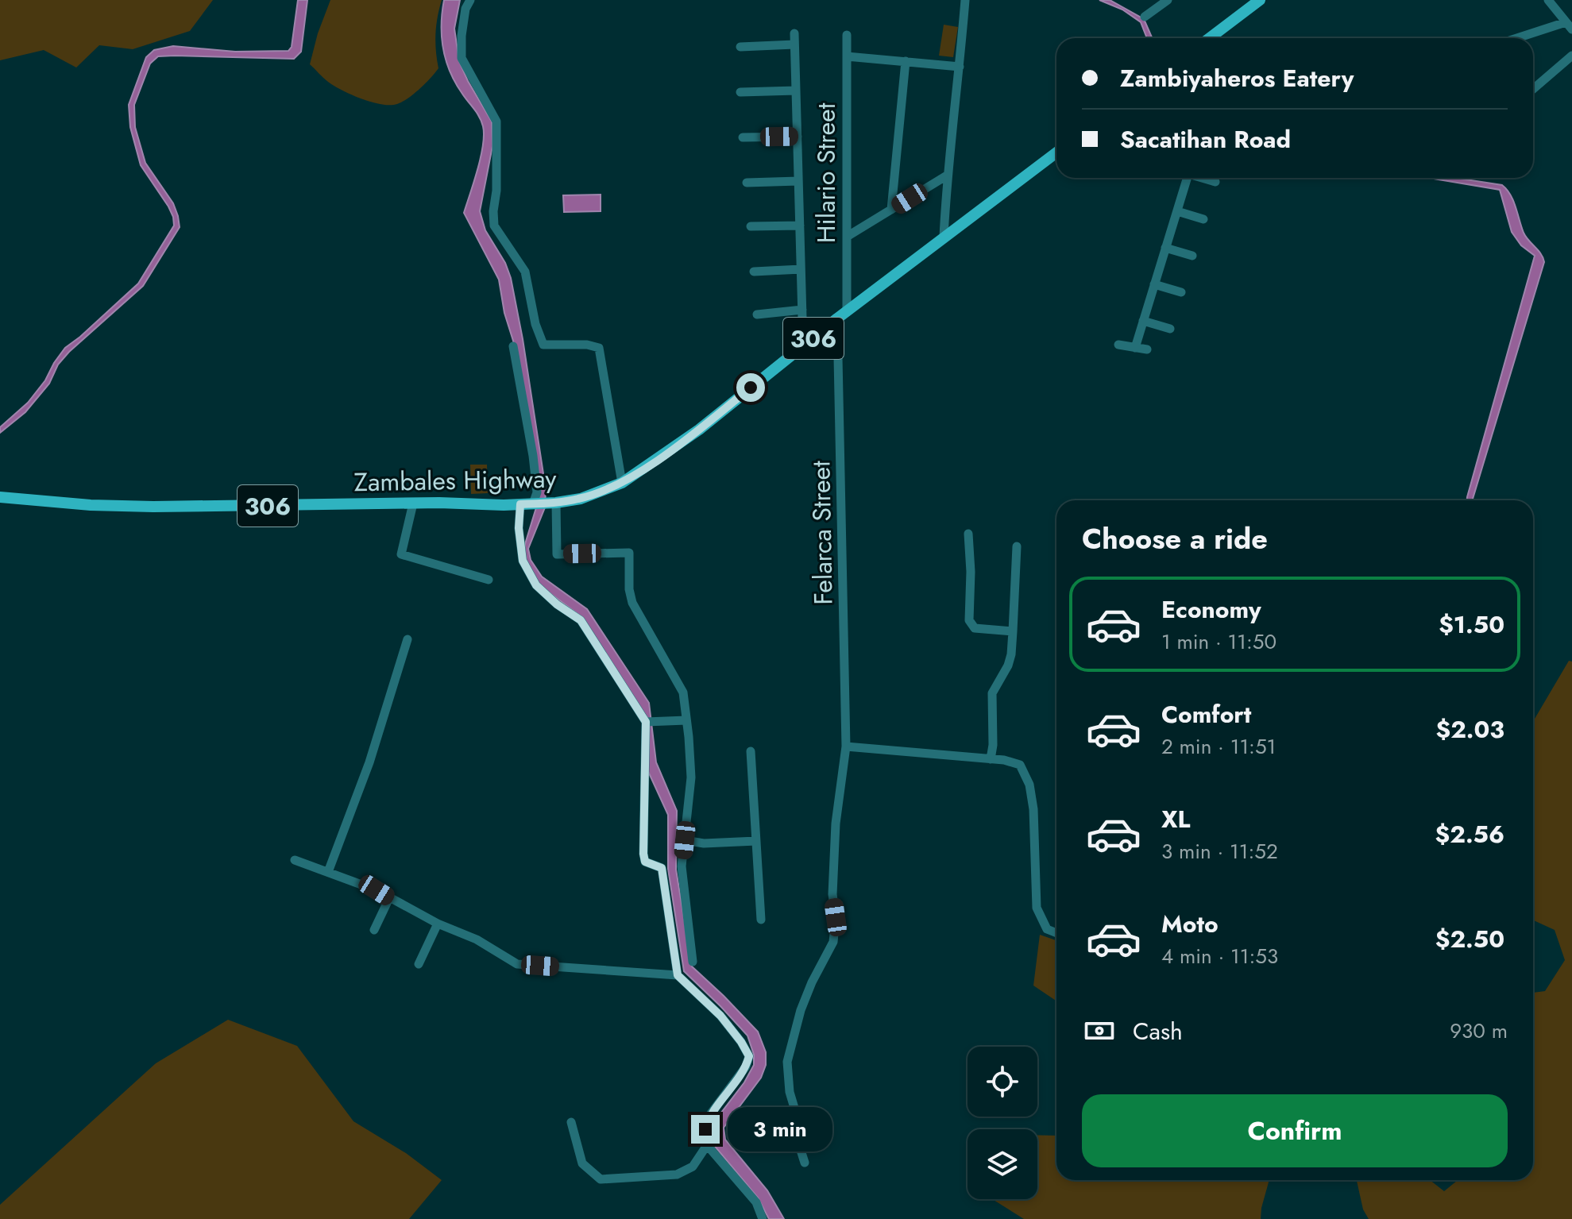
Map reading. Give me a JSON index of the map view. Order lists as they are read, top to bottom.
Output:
{
  "streets": {
    "main road": ["306", "Zambales Highway"],
    "street": ["Hilario Street", "Felarca Street"]
  },
  "crossings": [
    ["Hilario Street", "Zambales Highway"],
    ["Hilario Street", "Felarca Street"],
    ["Zambales Highway", "Felarca Street"]
  ],
  "page": {
    "banner": ["Zambiyaheros Eatery", "Sacatihan Road"],
    "heading": "Choose a ride",
    "list": [
      {
        "name": "Economy",
        "note": "1 min · 11:50",
        "value": "$1.50"
      },
      {
        "name": "Comfort",
        "note": "2 min · 11:51",
        "value": "$2.03"
      },
      {
        "name": "XL",
        "note": "3 min · 11:52",
        "value": "$2.56"
      },
      {
        "name": "Moto",
        "note": "4 min · 11:53",
        "value": "$2.50"
      }
    ],
    "pay": ["Cash", "930 m"],
    "buttons": "Confirm",
    "bubble": "3 min"
  }
}
